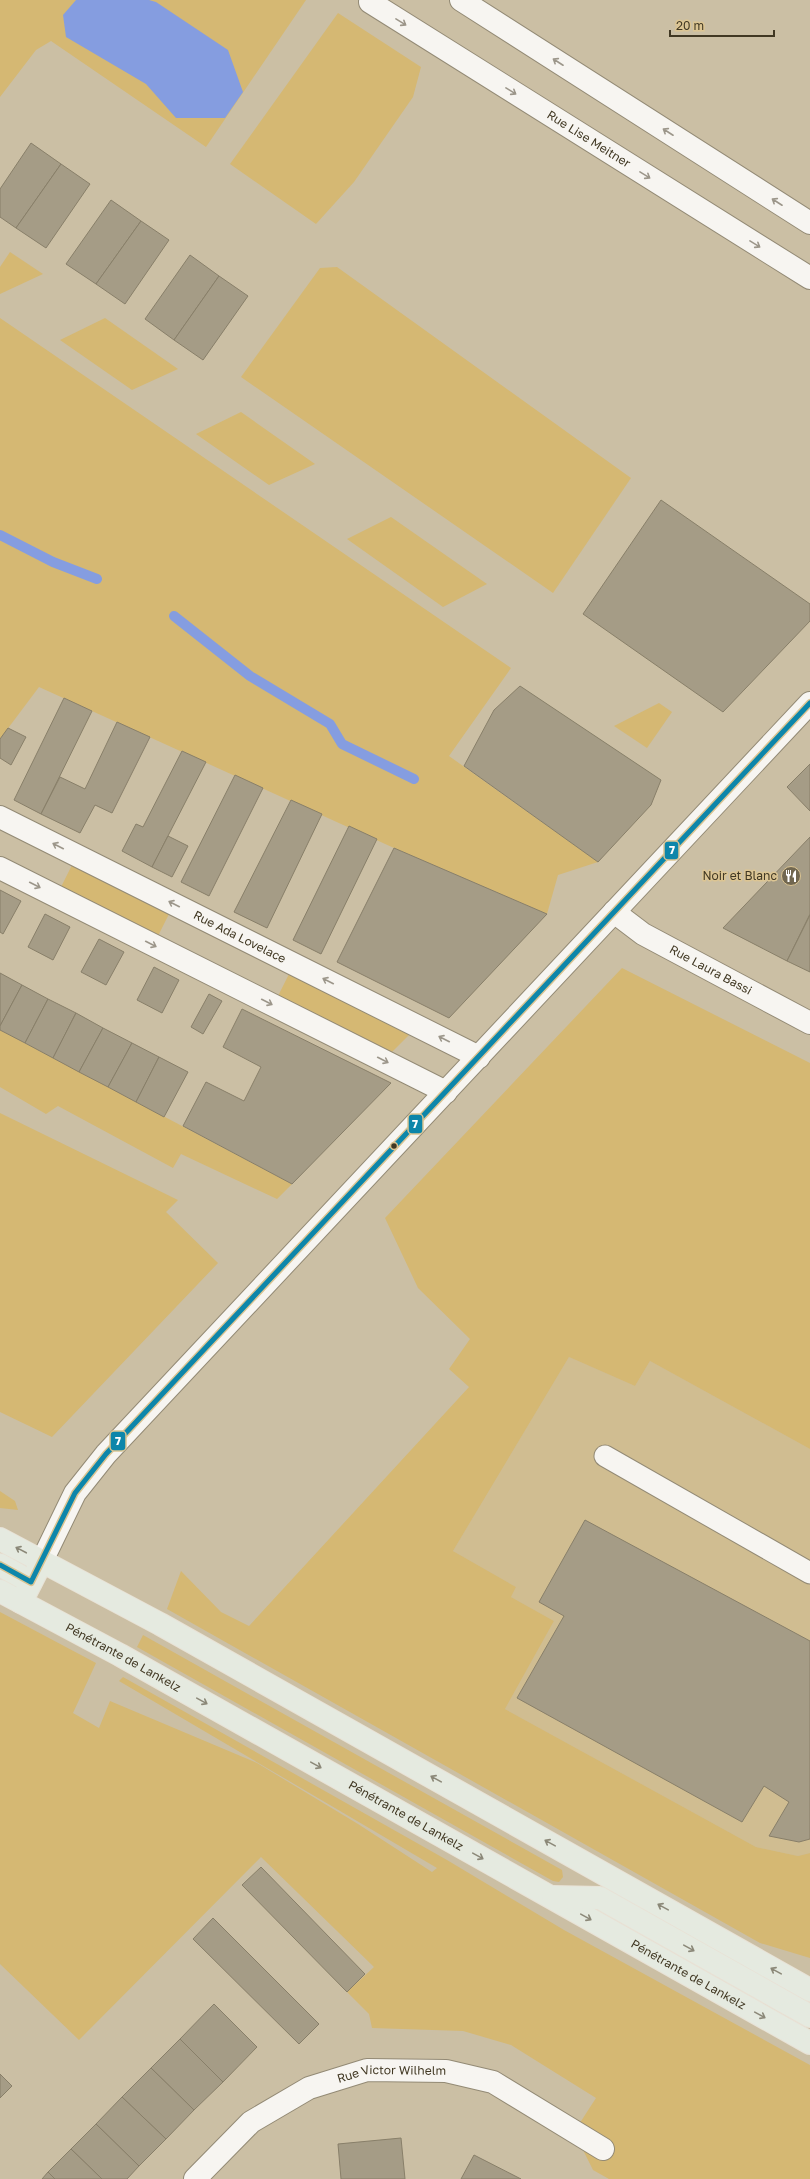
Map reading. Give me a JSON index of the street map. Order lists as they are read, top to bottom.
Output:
{
  "streets": {
    "main road": ["Pénétrante de Lankelz"],
    "street": [
      "Rue Lise Meitner",
      "Rue Ada Lovelace",
      "Rue Laura Bassi",
      "Rue Victor Wilhelm"
    ]
  },
  "places": {
    "restaurant": ["Noir et Blanc"]
  },
  "lines": ["transit line 7"],
  "scale_bar": "20 m"
}
